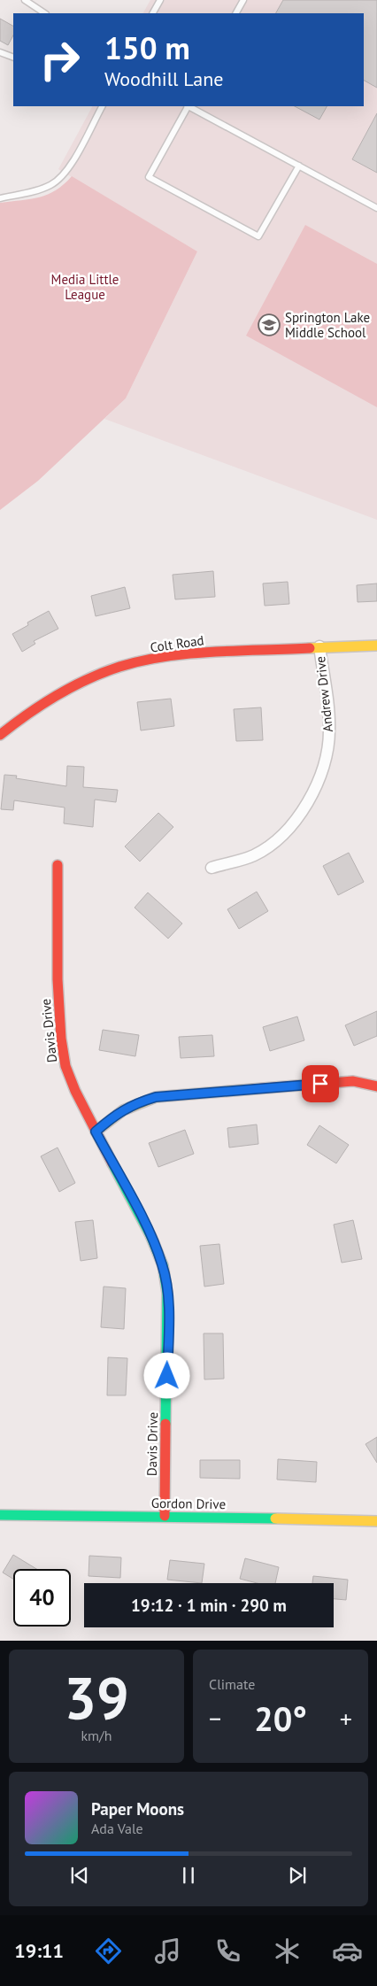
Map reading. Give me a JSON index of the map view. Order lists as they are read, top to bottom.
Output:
{
  "streets": {
    "street": [
      "Colt Road",
      "Andrew Drive",
      "Davis Drive",
      "Gordon Drive"
    ]
  },
  "crossings": [
    ["Colt Road", "Andrew Drive"],
    ["Davis Drive", "Gordon Drive"]
  ],
  "parks": ["Media Little League"],
  "places": {
    "school or university": ["Springton Lake Middle School"]
  },
  "page": {
    "turn": ["150 m", "Woodhill Lane"],
    "limit": "40",
    "trip": "19:12 · 1 min · 290 m",
    "tile": [
      ["39", "km/h"],
      "Climate"
    ],
    "heat": ["−", "20°", "+"],
    "song": ["Paper Moons", "Ada Vale"],
    "tabs": "19:11"
  }
}
